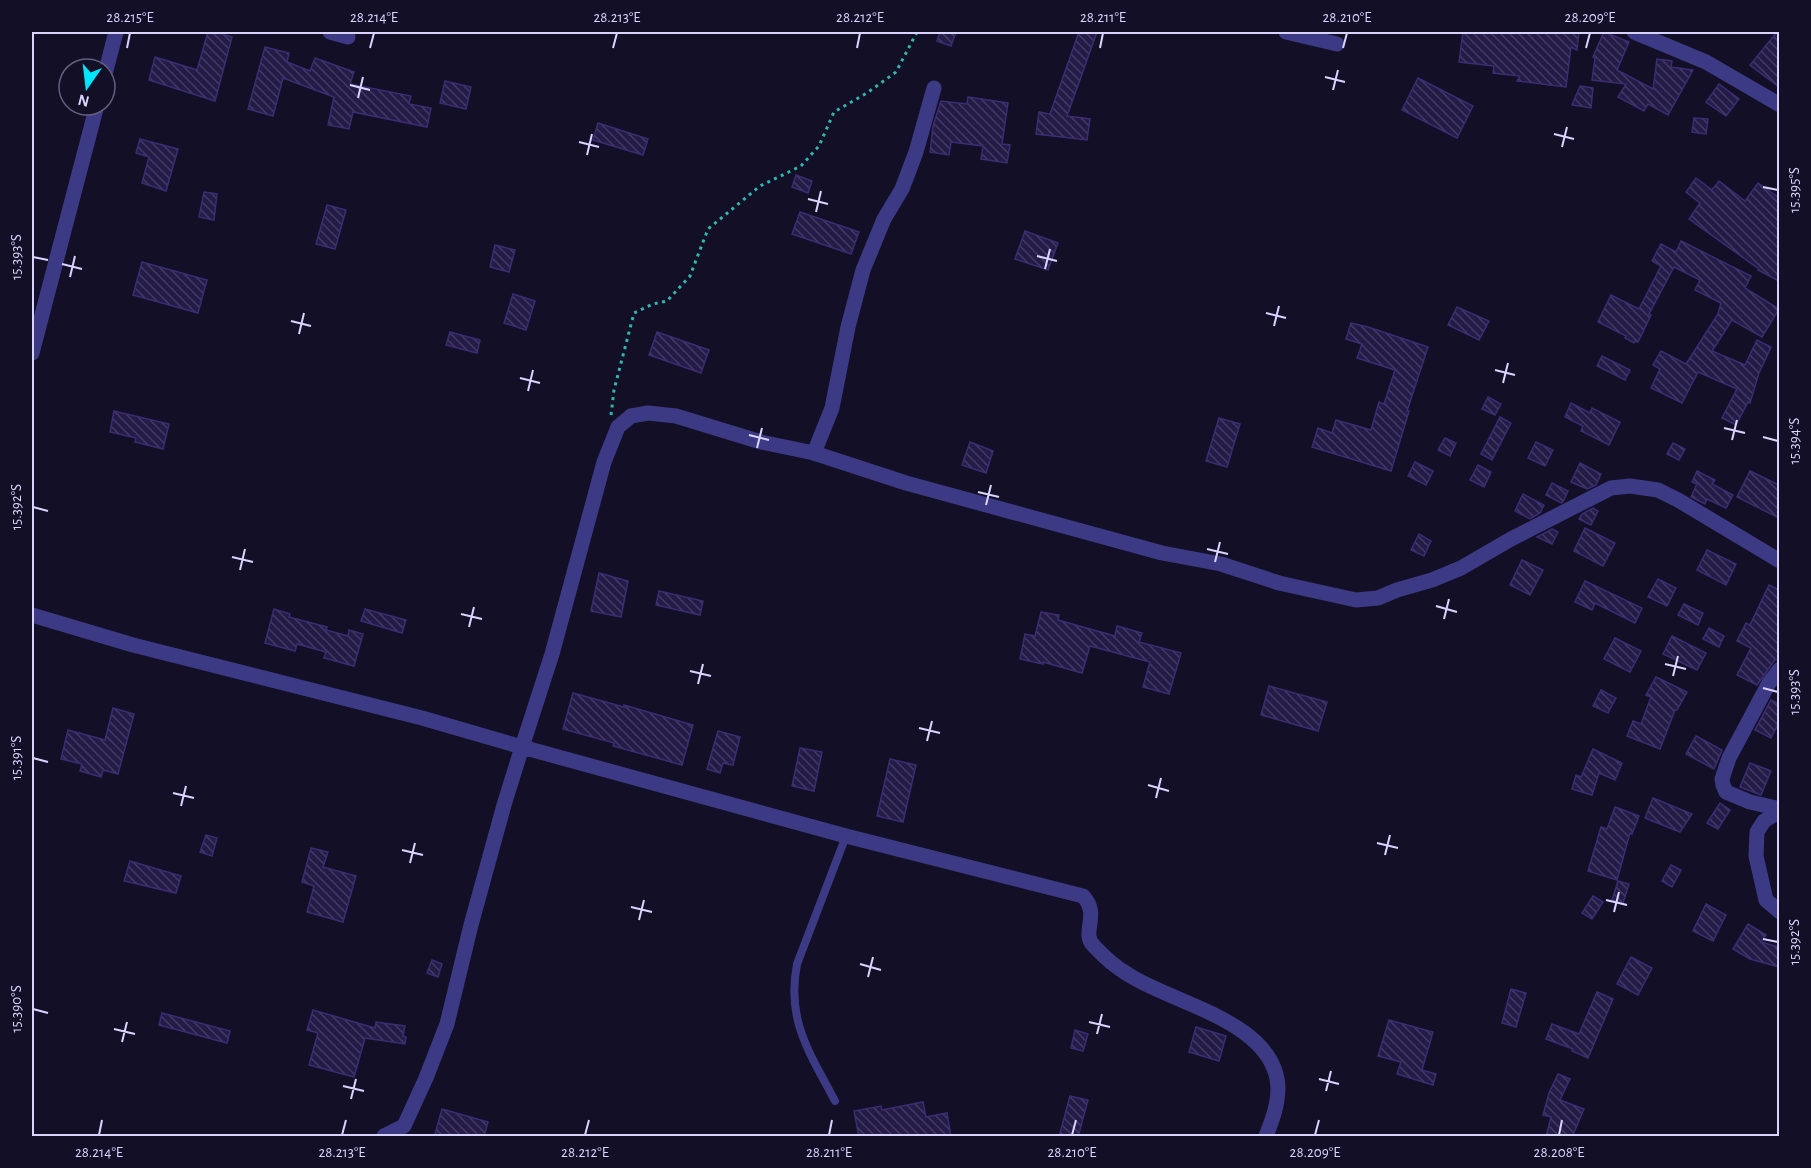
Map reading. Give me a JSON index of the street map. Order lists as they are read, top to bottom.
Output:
{
  "north": "bottom",
  "coordinates": [
    "28.215°E",
    "28.214°E",
    "28.213°E",
    "28.212°E",
    "28.211°E",
    "28.210°E",
    "28.209°E",
    "15.395°S",
    "15.393°S",
    "15.394°S",
    "15.392°S",
    "15.391°S",
    "15.390°S",
    "28.208°E"
  ]
}
